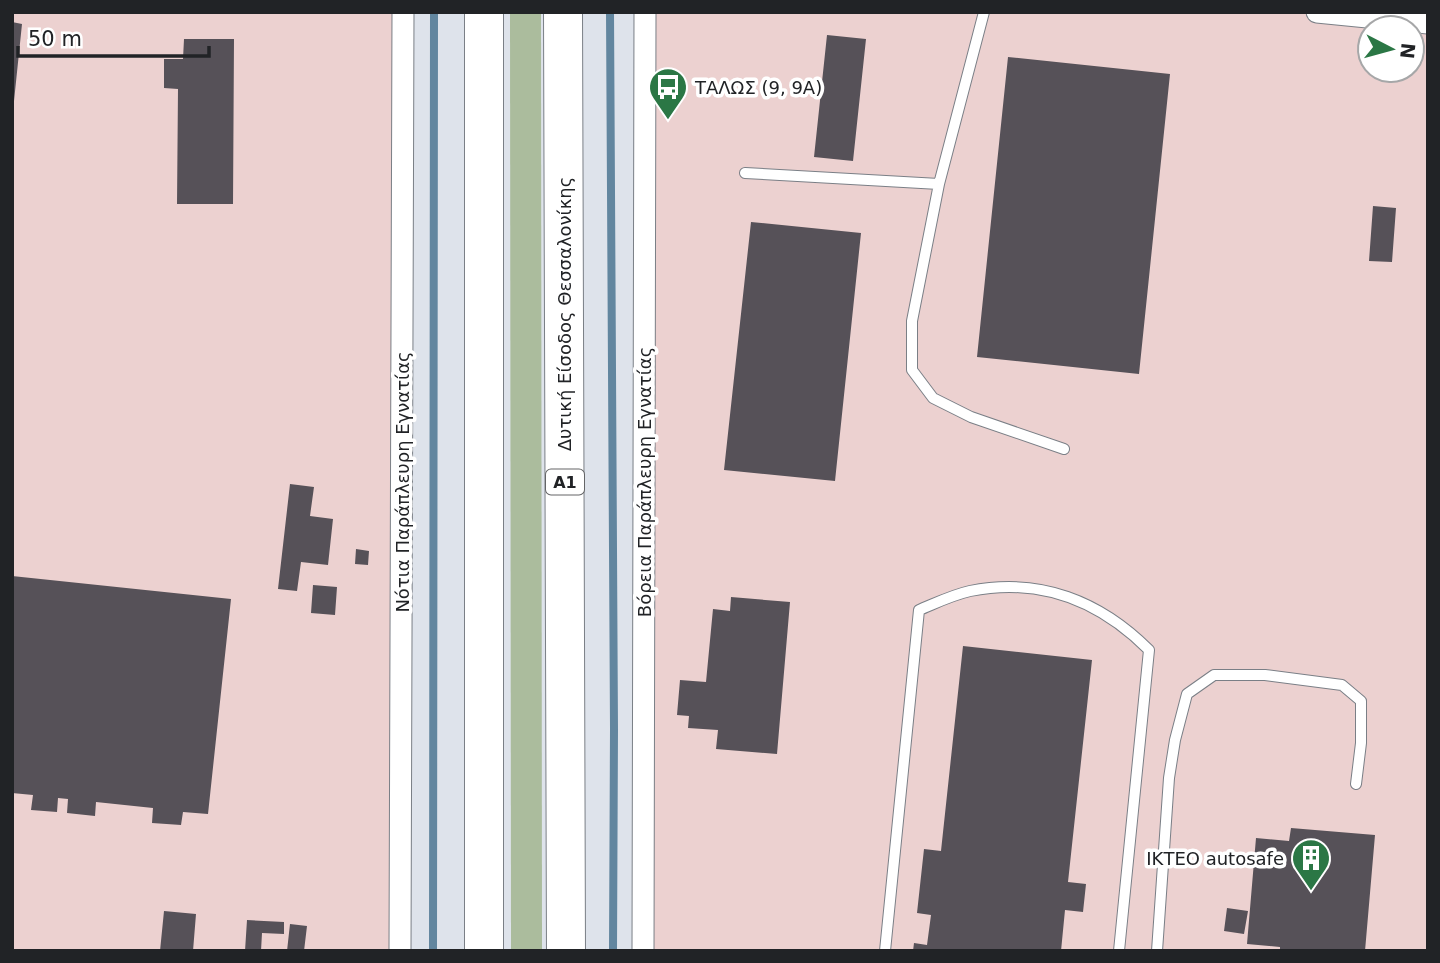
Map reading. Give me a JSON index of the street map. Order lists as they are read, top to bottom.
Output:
{
  "streets": {
    "highway": ["Δυτική Είσοδος Θεσσαλονίκης", "Α1"],
    "street": ["Νότια Παράπλευρη Εγνατίας", "Βόρεια Παράπλευρη Εγνατίας"]
  },
  "places": {
    "bus stop": ["ΤΑΛΩΣ (9, 9Α)"],
    "building": ["ΙΚΤΕΟ autosafe"]
  },
  "scale_bar": "50 m",
  "north": "right"
}
